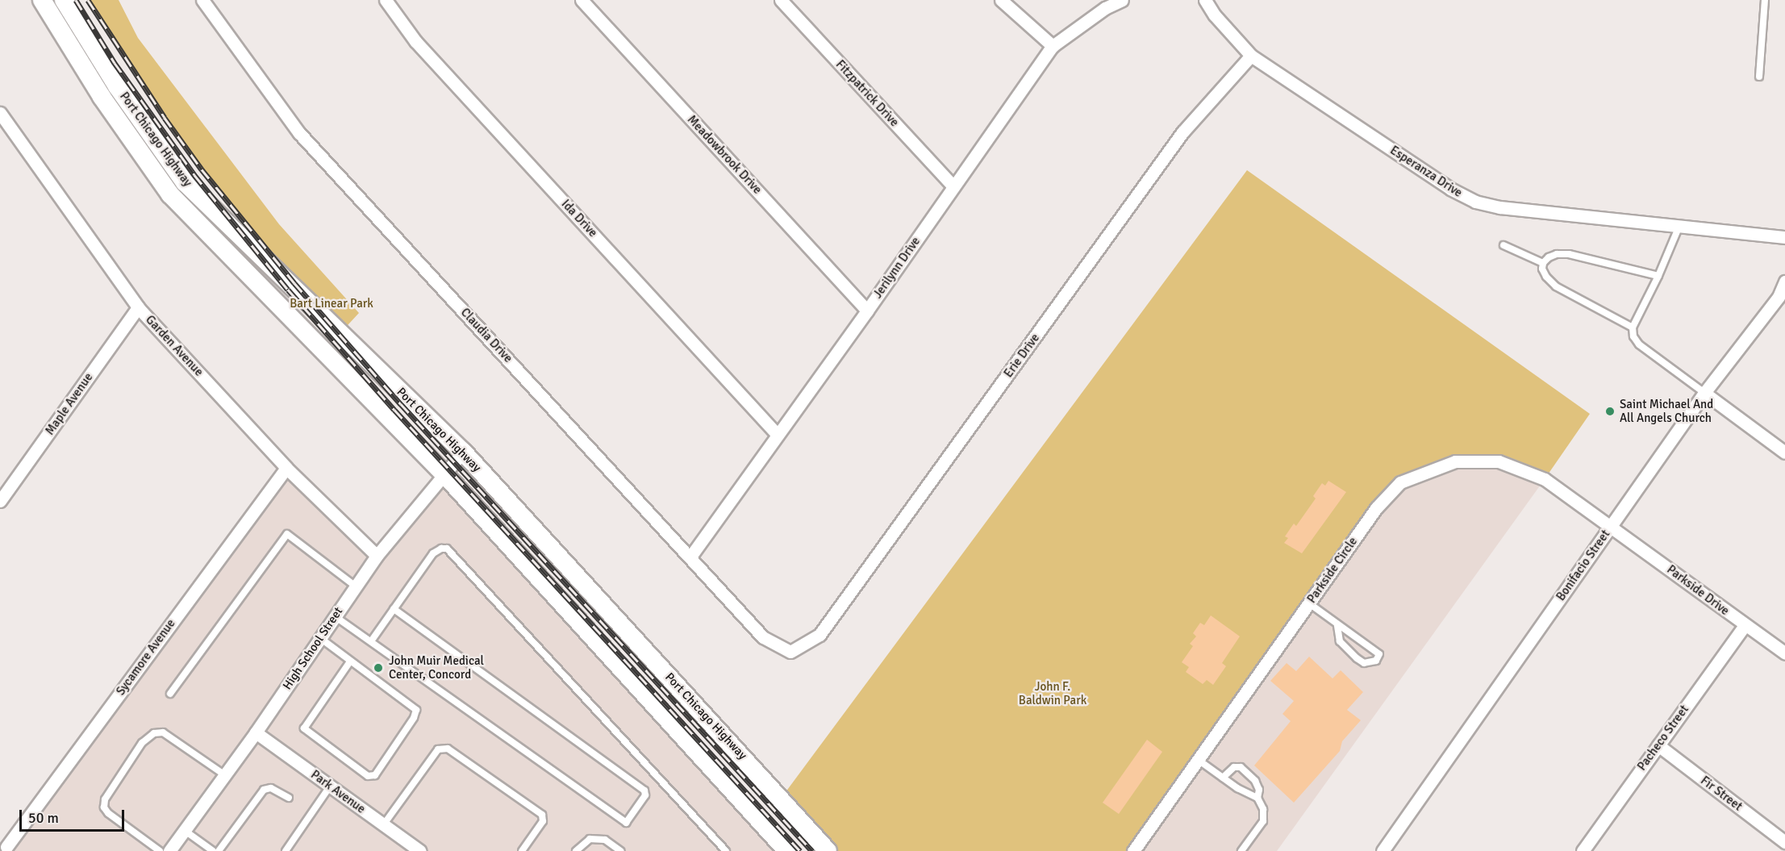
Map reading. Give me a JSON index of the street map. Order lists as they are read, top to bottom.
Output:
{
  "streets": {
    "main road": ["Port Chicago Highway"],
    "street": [
      "Fitzpatrick Drive",
      "Meadowbrook Drive",
      "Esperanza Drive",
      "Ida Drive",
      "Jerilynn Drive",
      "Claudia Drive",
      "Garden Avenue",
      "Erie Drive",
      "Maple Avenue",
      "Bonifacio Street",
      "Parkside Circle",
      "Parkside Drive",
      "High School Street",
      "Sycamore Avenue",
      "Pacheco Street",
      "Park Avenue",
      "Fir Street"
    ]
  },
  "crossings": [
    ["Fitzpatrick Drive", "Jerilynn Drive"],
    ["Port Chicago Highway", "High School Street"],
    ["Meadowbrook Drive", "Jerilynn Drive"],
    ["Esperanza Drive", "Erie Drive"],
    ["Ida Drive", "Jerilynn Drive"],
    ["Jerilynn Drive", "Claudia Drive"],
    ["Claudia Drive", "Erie Drive"],
    ["Garden Avenue", "Maple Avenue"],
    ["Garden Avenue", "High School Street"],
    ["Garden Avenue", "Sycamore Avenue"],
    ["Bonifacio Street", "Parkside Circle"],
    ["Bonifacio Street", "Parkside Drive"],
    ["Parkside Circle", "Parkside Drive"],
    ["Parkside Drive", "Pacheco Street"],
    ["High School Street", "Park Avenue"],
    ["Pacheco Street", "Fir Street"]
  ],
  "parks": ["Bart Linear Park", "John F. Baldwin Park"],
  "places": ["Saint Michael And All Angels Church", "John Muir Medical Center, Concord"],
  "scale_bar": "50 m"
}
